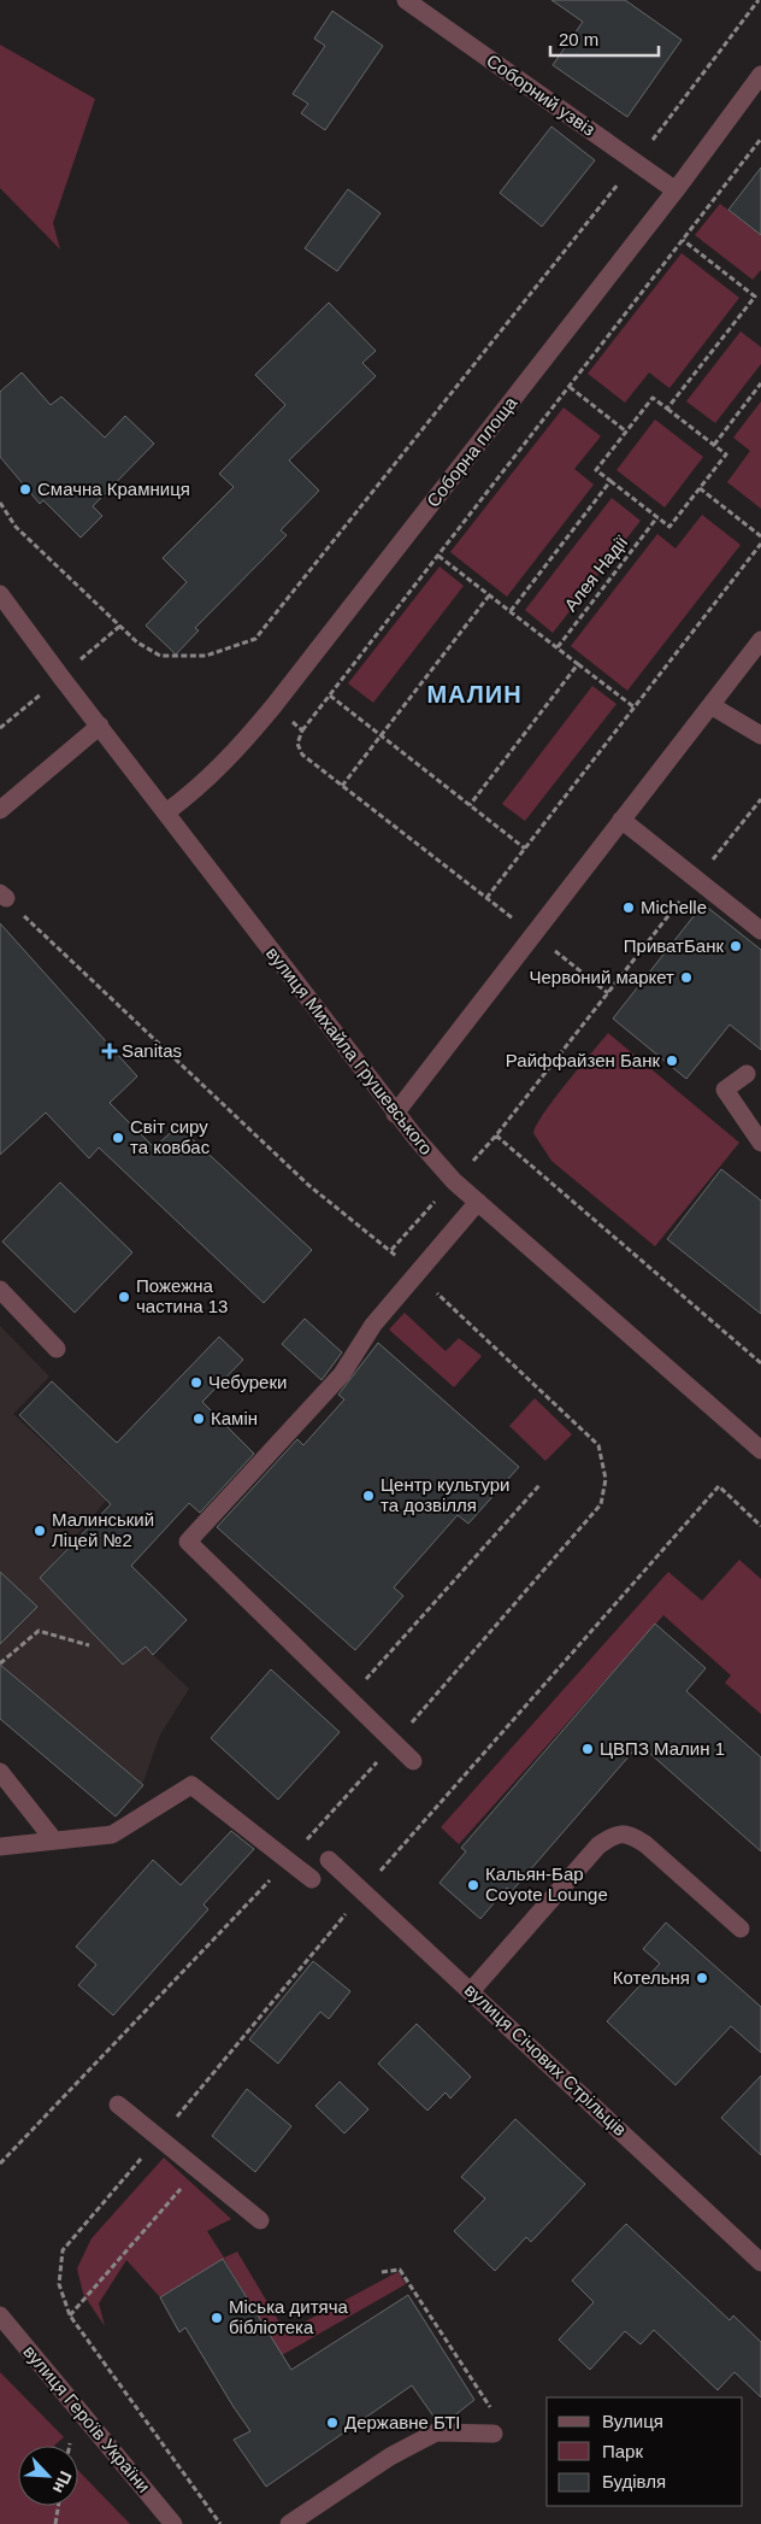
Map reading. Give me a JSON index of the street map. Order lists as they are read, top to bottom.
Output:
{
  "streets": {
    "street": [
      "Соборний узвіз",
      "Соборна площа",
      "вулиця Михайла Грушевського",
      "вулиця Січових Стрільців",
      "вулиця Героїв України"
    ],
    "path": ["Алея Надії"]
  },
  "crossings": [
    ["Соборний узвіз", "Соборна площа"],
    ["Соборна площа", "вулиця Михайла Грушевського"]
  ],
  "districts": ["МАЛИН"],
  "places": {
    "other": [
      "Смачна Крамниця",
      "Michelle",
      "ПриватБанк",
      "Червоний маркет",
      "Райффайзен Банк",
      "Світ сиру та ковбас",
      "Пожежна частина 13",
      "Чебуреки",
      "Камін",
      "Центр культури та дозвілля",
      "Малинський Ліцей №2",
      "ЦВПЗ Малин 1",
      "Кальян-Бар Coyote Lounge",
      "Котельня",
      "Міська дитяча бібліотека",
      "Державне БТІ"
    ],
    "health": ["Sanitas"]
  },
  "legend": ["Вулиця", "Парк", "Будівля"],
  "scale_bar": "20 m",
  "north": "bottom right"
}
